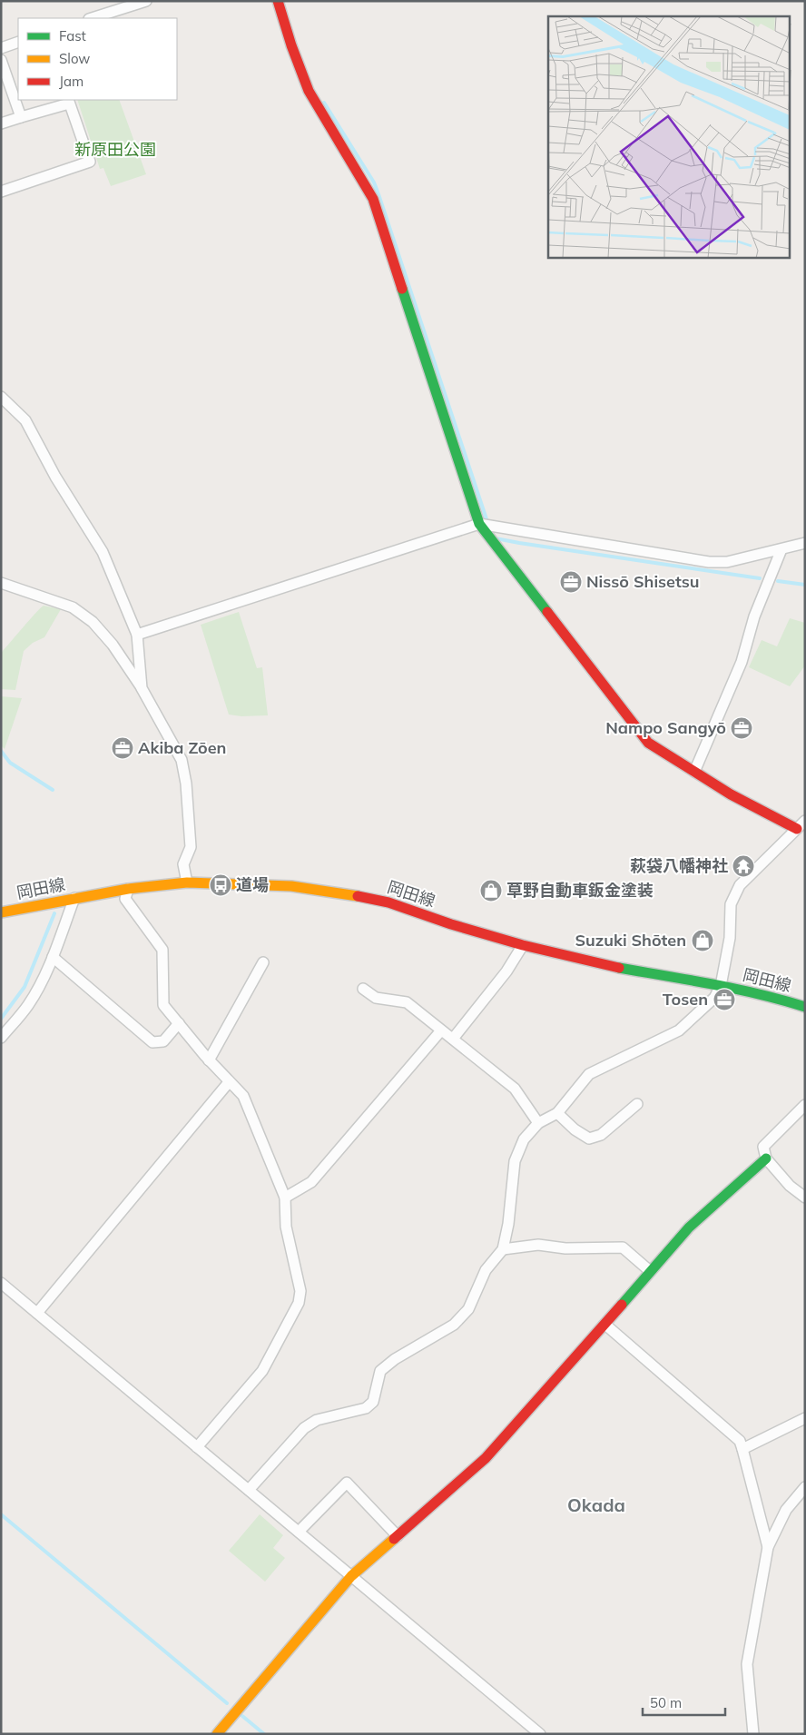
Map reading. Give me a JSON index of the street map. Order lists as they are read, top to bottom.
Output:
{
  "streets": {
    "street": ["岡田線"]
  },
  "districts": ["Okada"],
  "parks": ["新原田公園"],
  "places": {
    "office": [
      "Nissō Shisetsu",
      "Nampo Sangyō",
      "Akiba Zōen",
      "Tosen"
    ],
    "temple": ["萩袋八幡神社"],
    "bus stop": ["道場"],
    "shop": ["草野自動車鈑金塗装", "Suzuki Shōten"]
  },
  "legend": ["Fast", "Slow", "Jam"],
  "scale_bar": "50 m"
}
